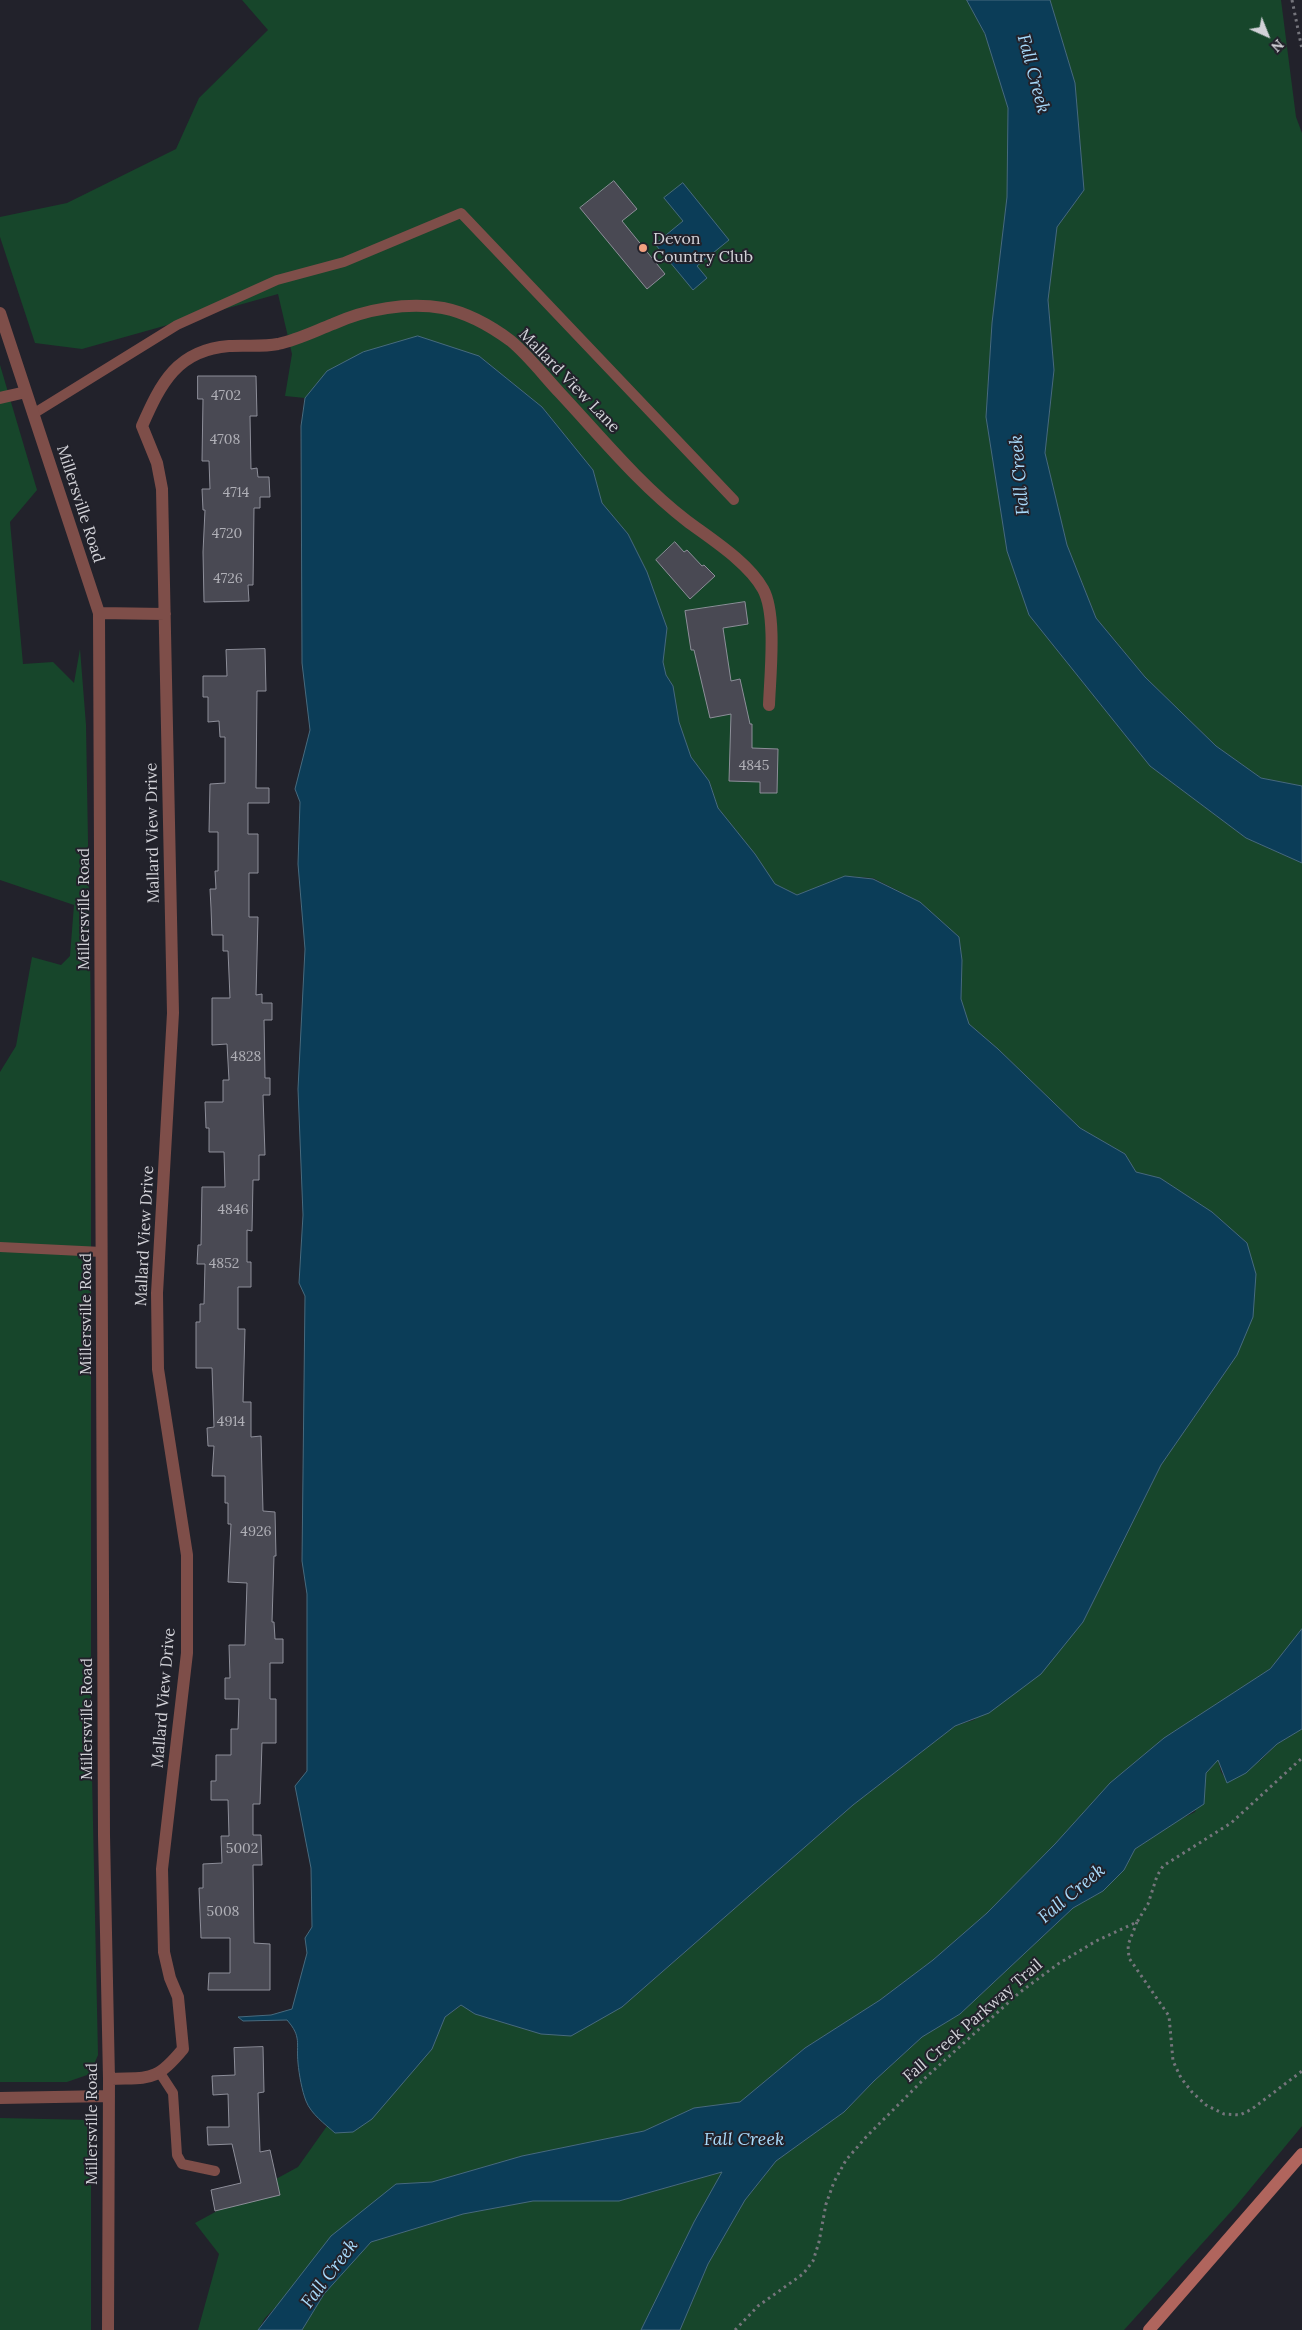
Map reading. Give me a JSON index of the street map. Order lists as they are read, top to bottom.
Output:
{
  "streets": {
    "street": ["Mallard View Lane", "Millersville Road", "Mallard View Drive"],
    "path": ["Fall Creek Parkway Trail"]
  },
  "crossings": [
    ["Mallard View Lane", "Mallard View Drive"]
  ],
  "water": ["Fall Creek"],
  "places": ["Devon Country Club"],
  "house_numbers": [
    "4702",
    "4708",
    "4714",
    "4720",
    "4726",
    "4845",
    "4828",
    "4846",
    "4852",
    "4914",
    "4926",
    "5002",
    "5008"
  ],
  "north": "bottom right"
}
